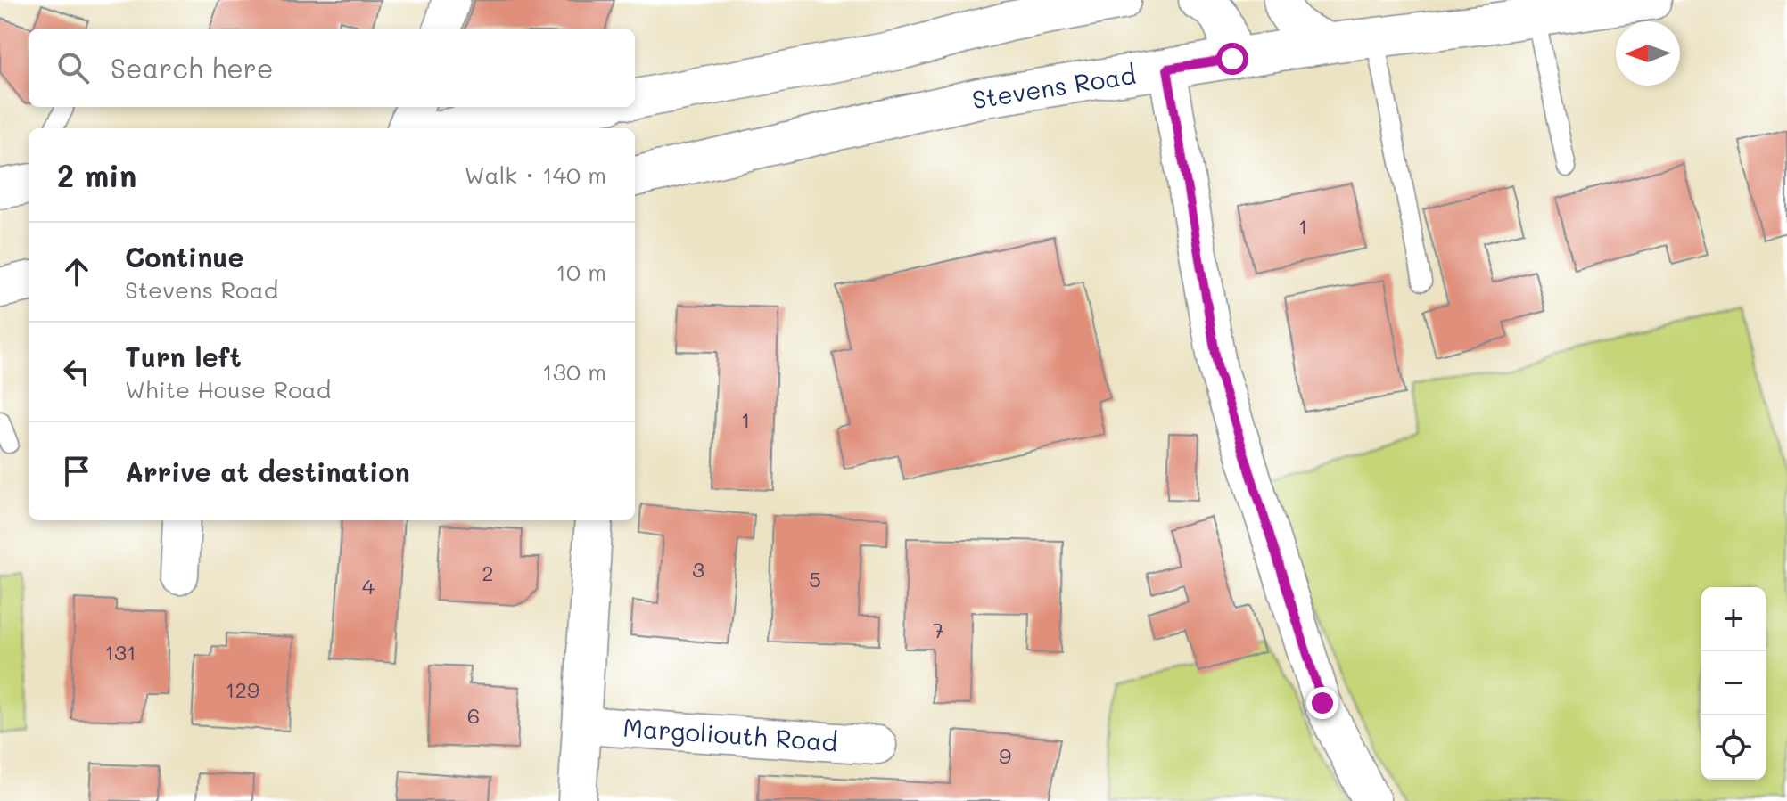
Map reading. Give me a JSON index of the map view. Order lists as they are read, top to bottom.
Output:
{
  "streets": {
    "main road": ["Stevens Road"],
    "street": ["Margoliouth Road"]
  },
  "house_numbers": [
    "1",
    "1",
    "3",
    "2",
    "5",
    "4",
    "7",
    "131",
    "129",
    "6",
    "9"
  ],
  "north": "left",
  "page": {
    "search": "Search here",
    "heading": ["2 min", "Walk · 140 m"],
    "list": [
      ["Continue", "Stevens Road", "10 m"],
      ["Turn left", "White House Road", "130 m"],
      "Arrive at destination"
    ],
    "map_buttons": ["+", "−"]
  }
}
